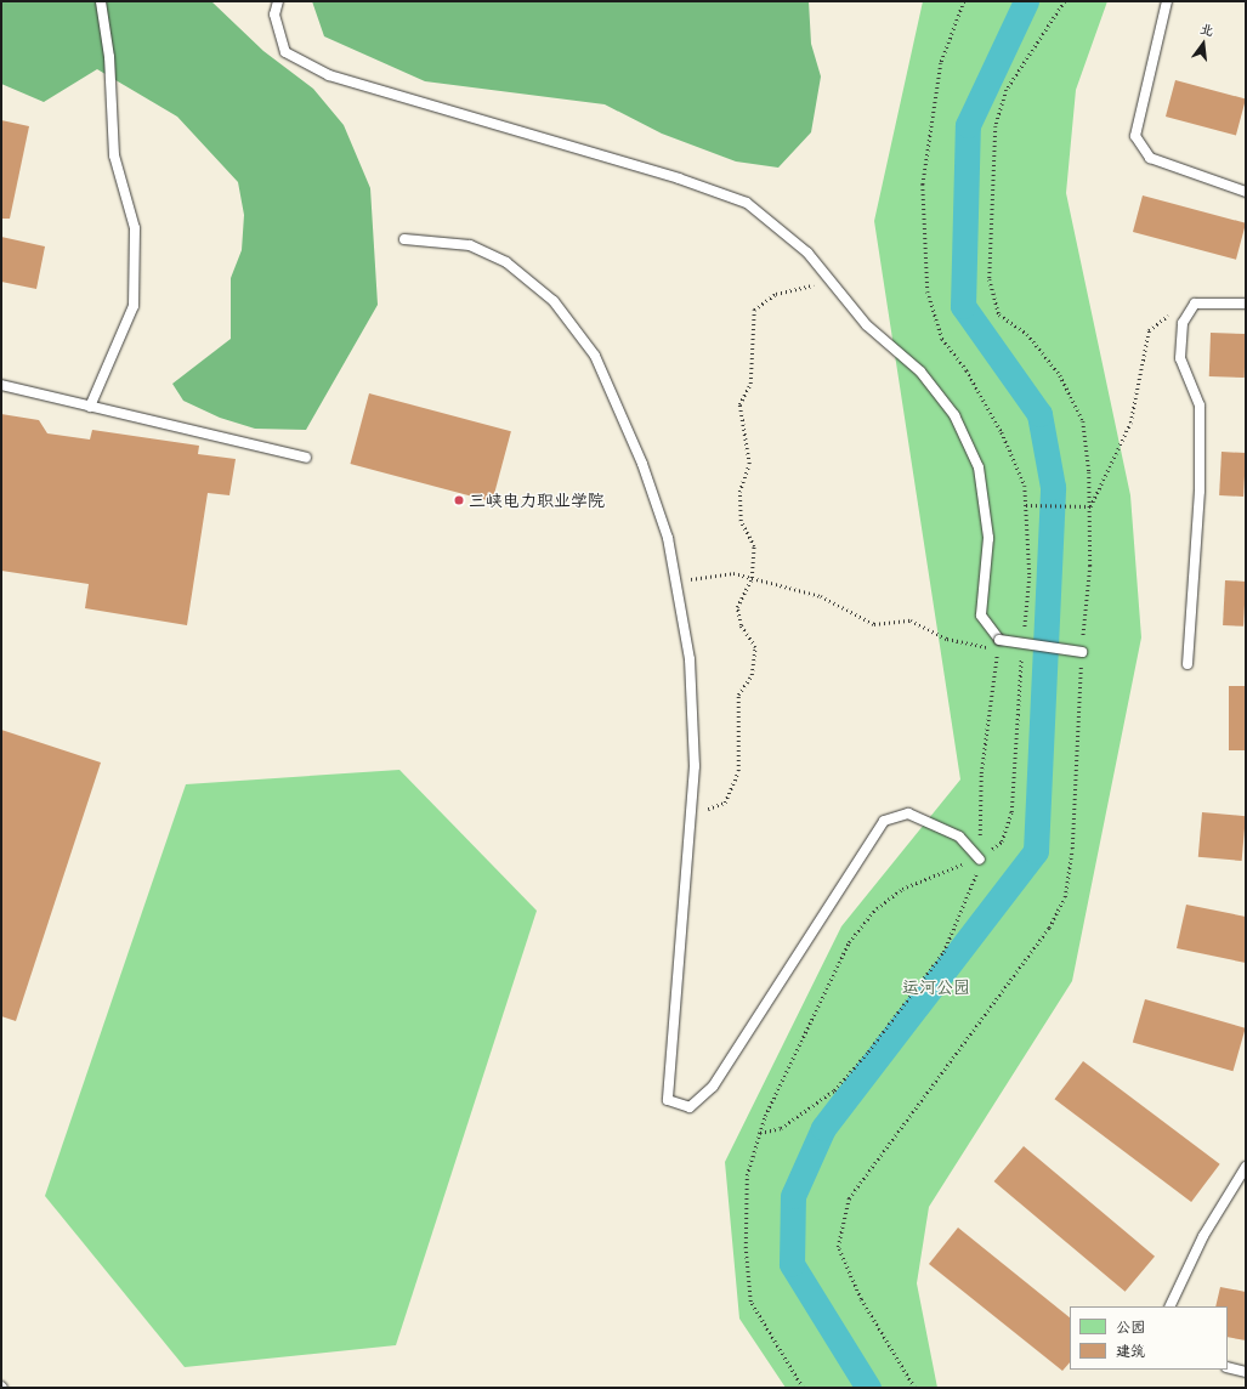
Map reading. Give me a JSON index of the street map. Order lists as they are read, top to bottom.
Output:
{
  "parks": ["运河公园"],
  "places": ["三峡电力职业学院"],
  "legend": ["公园", "建筑"],
  "north": "top"
}
